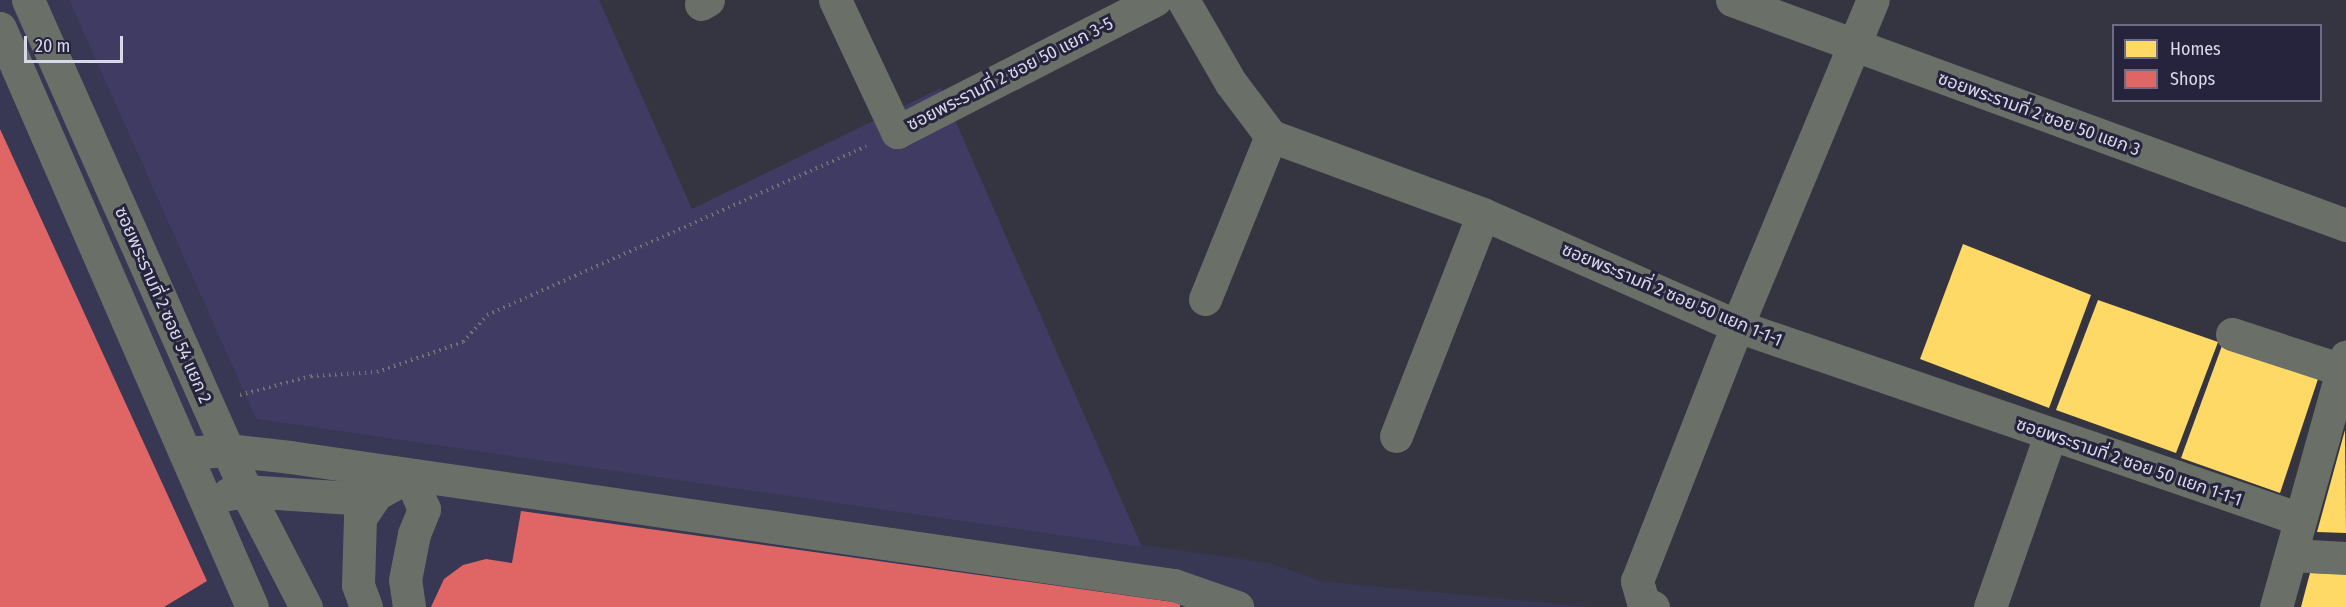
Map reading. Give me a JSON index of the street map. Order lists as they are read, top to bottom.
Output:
{
  "streets": {
    "street": [
      "ซอยพระรามที่ 2 ซอย 50 แยก 3-5",
      "ซอยพระรามที่ 2 ซอย 50 แยก 3",
      "ซอยพระรามที่ 2 ซอย 50 แยก 1-1-1",
      "ซอยพระรามที่ 2 ซอย 54 แยก 2"
    ]
  },
  "legend": ["Homes", "Shops"],
  "scale_bar": "20 m"
}
